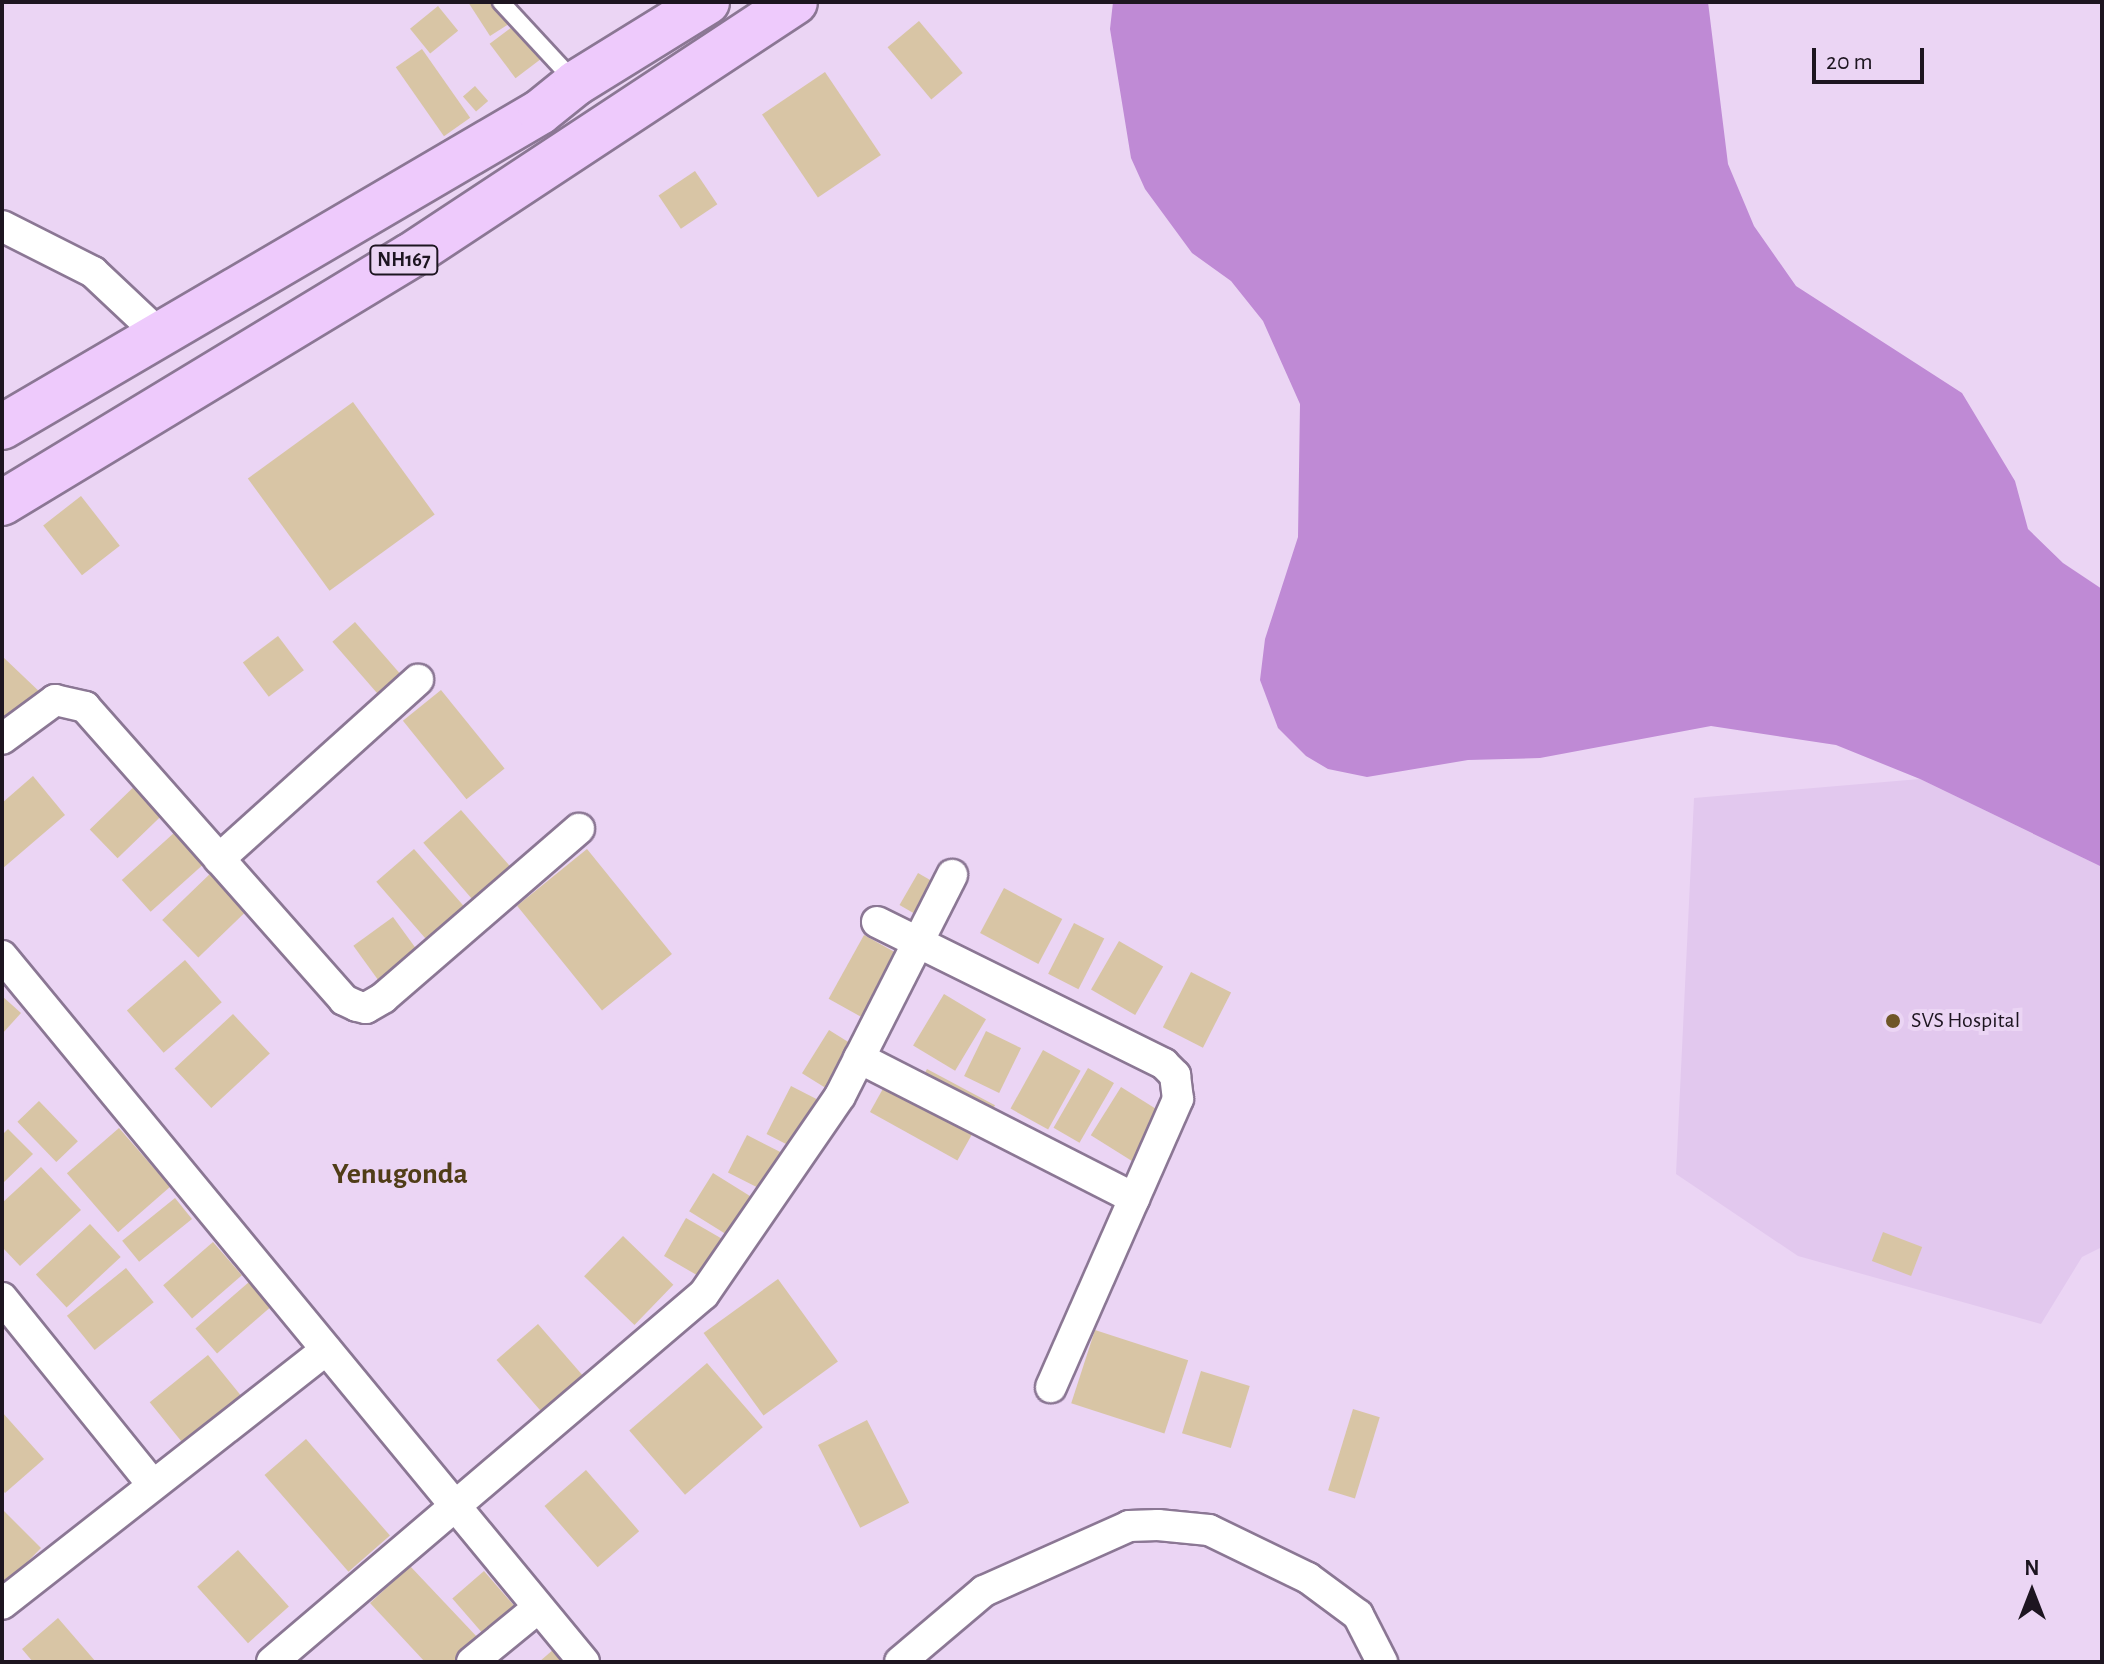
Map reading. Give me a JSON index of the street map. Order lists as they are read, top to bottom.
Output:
{
  "streets": {
    "highway": ["NH167"]
  },
  "districts": ["Yenugonda"],
  "places": ["SVS Hospital"],
  "scale_bar": "20 m",
  "north": "top"
}
